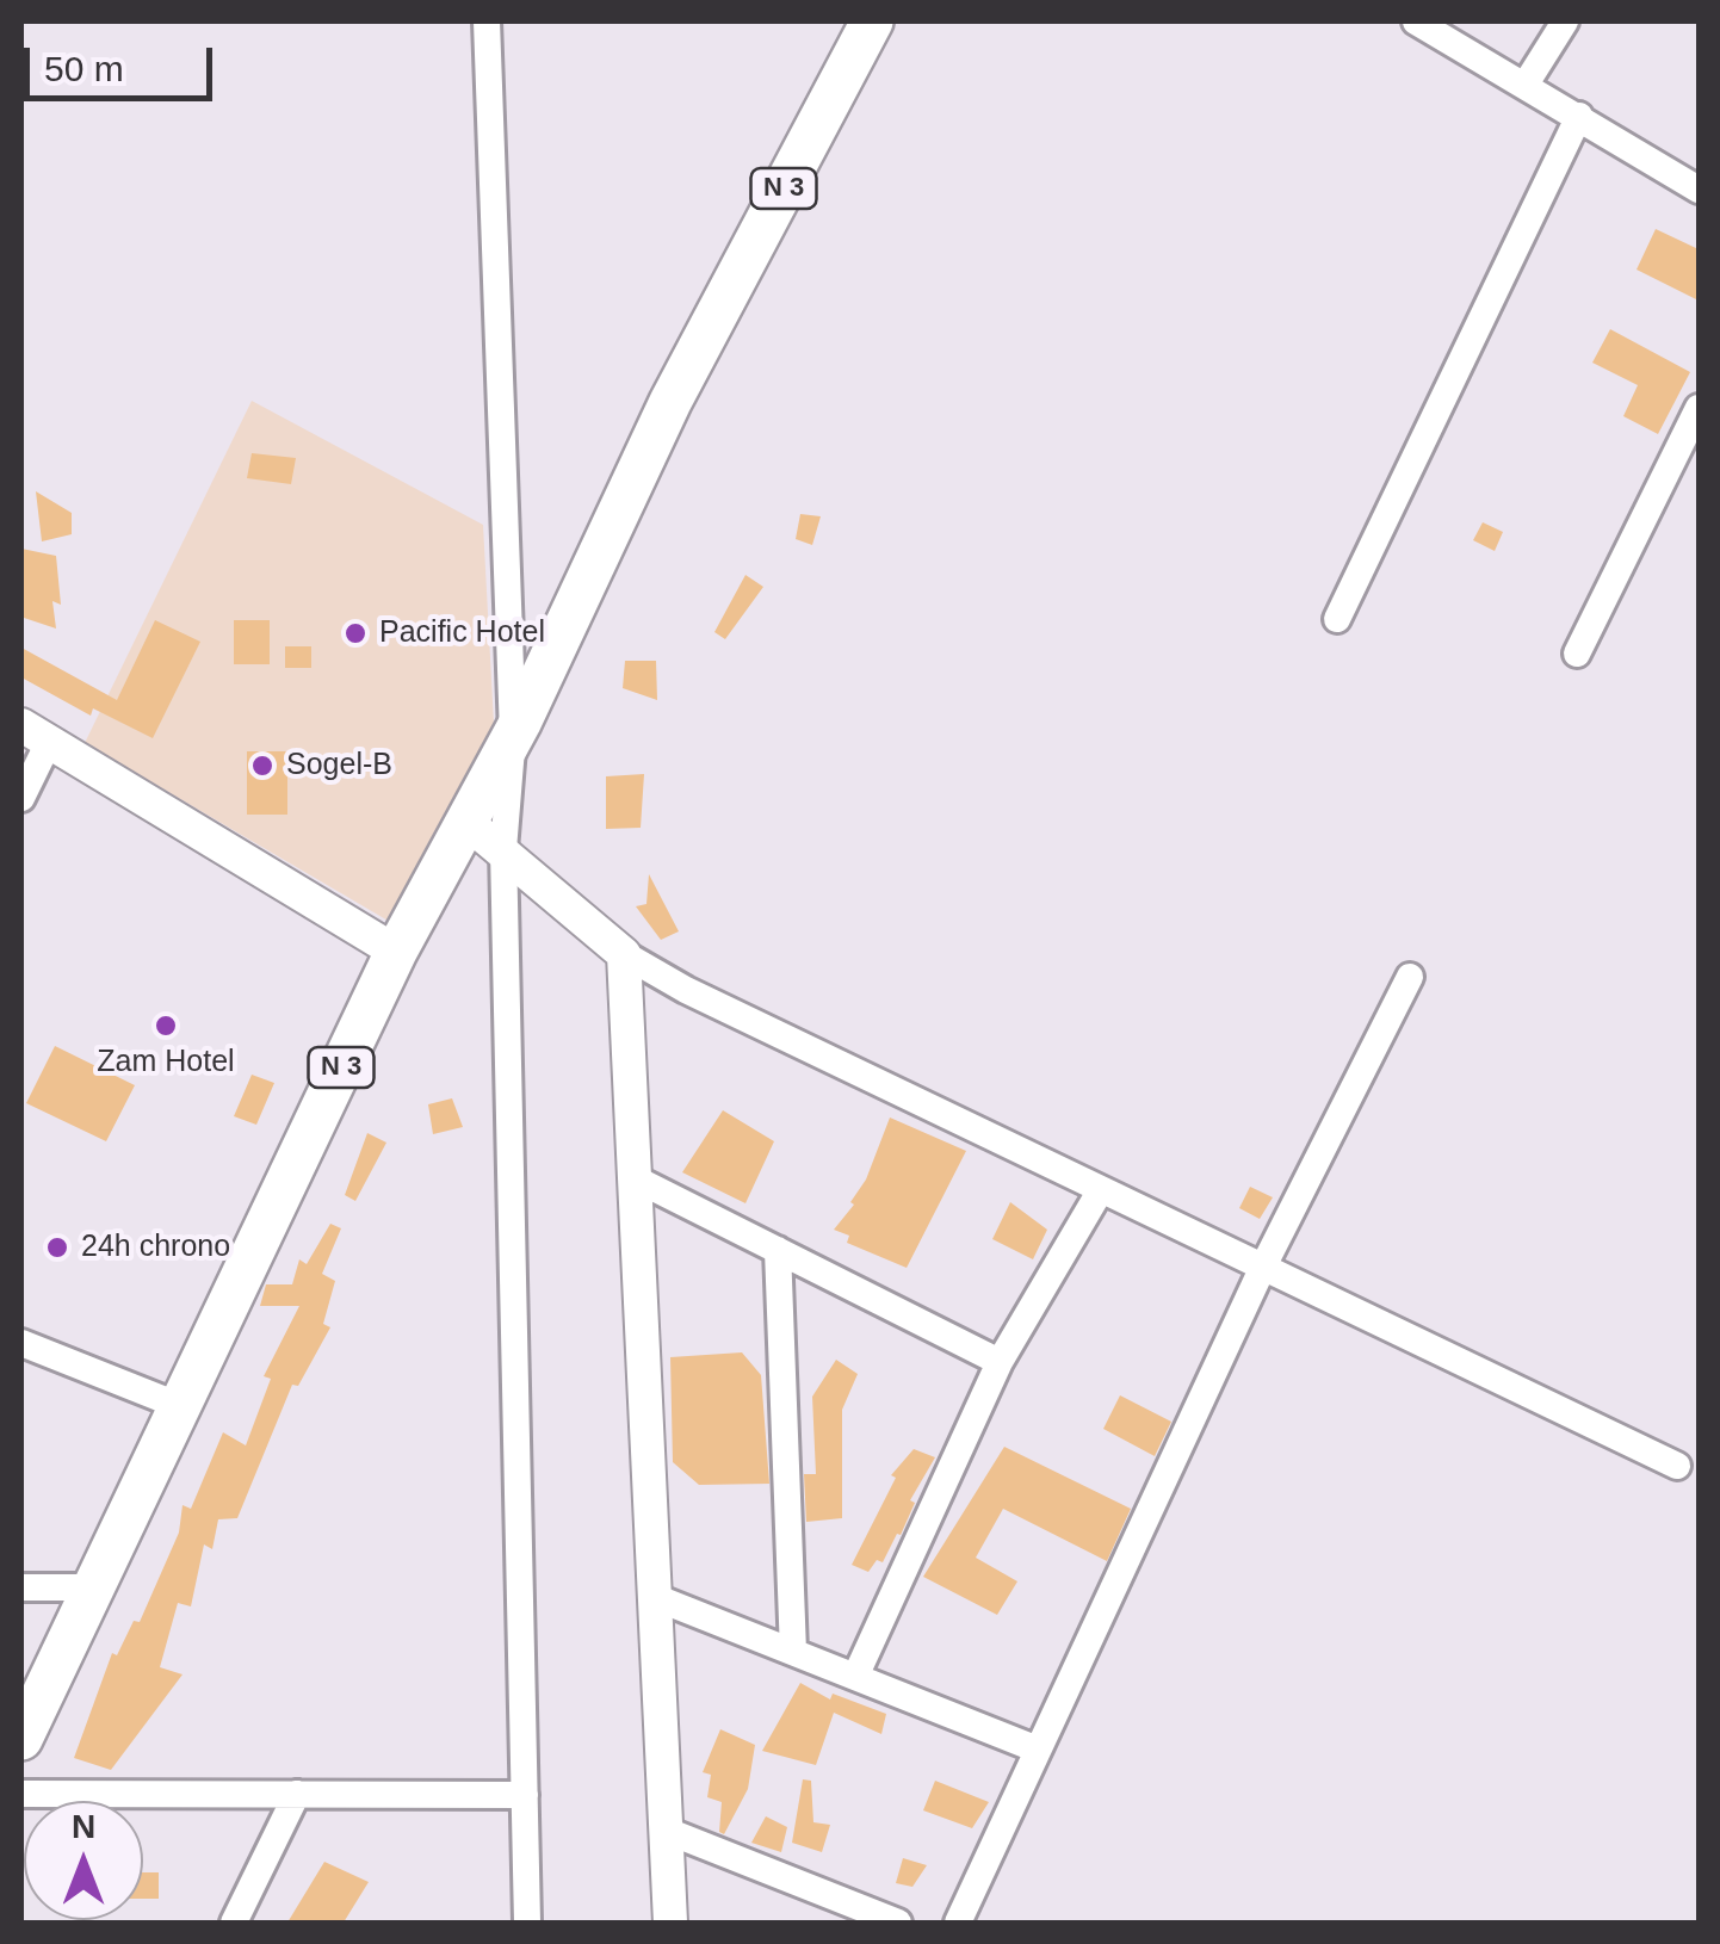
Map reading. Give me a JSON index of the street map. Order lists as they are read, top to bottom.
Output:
{
  "streets": {
    "main road": ["N 3"]
  },
  "places": [
    "Pacific Hotel",
    "Sogel-B",
    "Zam Hotel",
    "24h chrono"
  ],
  "scale_bar": "50 m",
  "north": "top"
}
